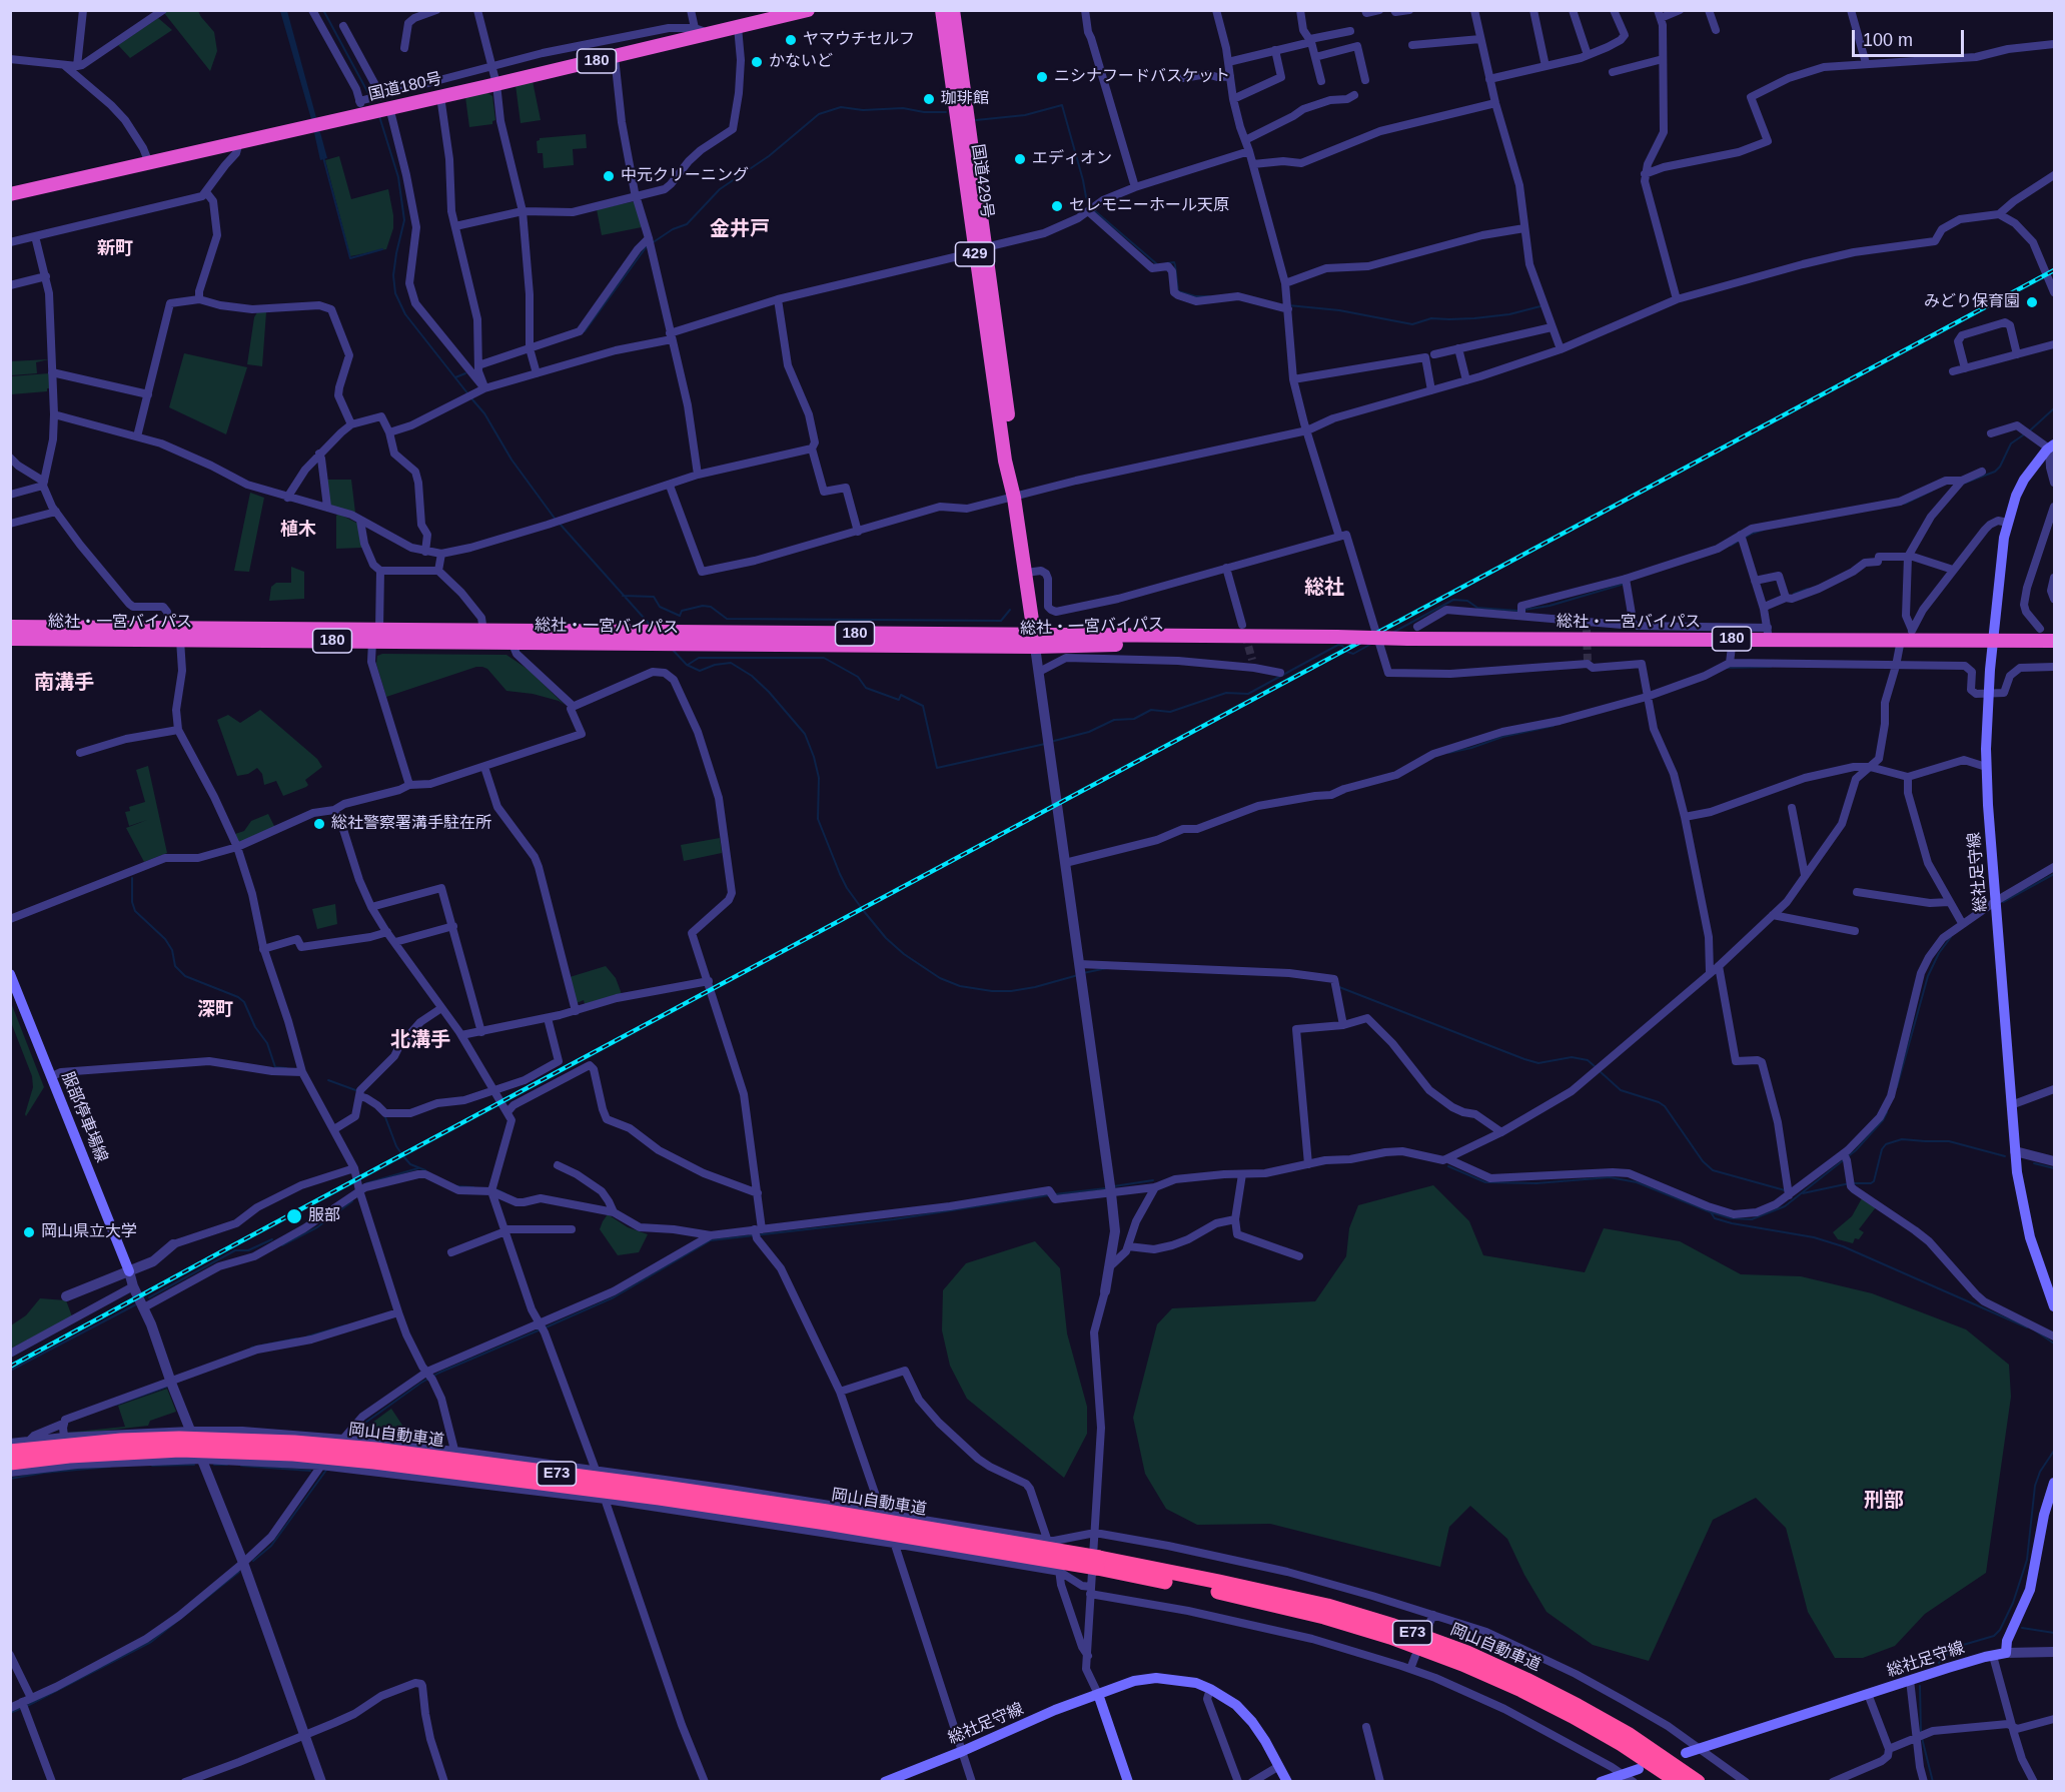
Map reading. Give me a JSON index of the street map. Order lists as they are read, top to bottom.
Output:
{
  "streets": {
    "highway": [
      "180",
      "国道180号",
      "国道429号",
      "429",
      "総社・一宮バイパス",
      "岡山自動車道",
      "E73"
    ],
    "main road": ["総社足守線", "服部停車場線"]
  },
  "crossings": [
    ["国道429号", "総社・一宮バイパス"],
    ["総社・一宮バイパス", "総社足守線"]
  ],
  "districts": [
    "金井戸",
    "新町",
    "植木",
    "総社",
    "南溝手",
    "深町",
    "北溝手",
    "刑部"
  ],
  "places": [
    "ヤマウチセルフ",
    "かないど",
    "ニシナフードバスケット",
    "珈琲館",
    "エディオン",
    "中元クリーニング",
    "セレモニーホール天原",
    "みどり保育園",
    "総社警察署溝手駐在所",
    "服部",
    "岡山県立大学"
  ],
  "scale_bar": "100 m"
}
